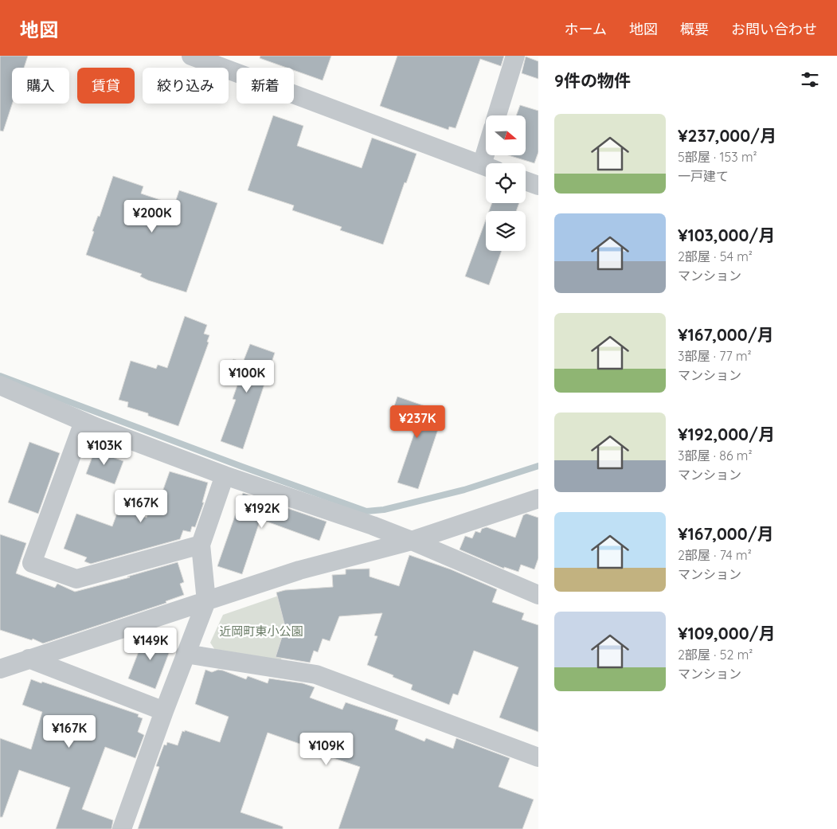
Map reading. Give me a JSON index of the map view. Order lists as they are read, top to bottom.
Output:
{
  "parks": ["近岡町東小公園"],
  "north": "right",
  "page": {
    "header": "地図",
    "nav": [
      "ホーム",
      "地図",
      "概要",
      "お問い合わせ"
    ],
    "heading": "9件の物件",
    "chip": [
      "購入",
      "賃貸",
      "絞り込み",
      "新着"
    ],
    "list": [
      {
        "name": "¥237,000/月",
        "note": "5部屋 · 153 m² · 一戸建て"
      },
      {
        "name": "¥103,000/月",
        "note": "2部屋 · 54 m² · マンション"
      },
      {
        "name": "¥167,000/月",
        "note": "3部屋 · 77 m² · マンション"
      },
      {
        "name": "¥192,000/月",
        "note": "3部屋 · 86 m² · マンション"
      },
      {
        "name": "¥167,000/月",
        "note": "2部屋 · 74 m² · マンション"
      },
      {
        "name": "¥109,000/月",
        "note": "2部屋 · 52 m² · マンション"
      }
    ],
    "price": [
      "¥200K",
      "¥100K",
      "¥237K",
      "¥103K",
      "¥167K",
      "¥192K",
      "¥149K",
      "¥167K",
      "¥109K"
    ]
  }
}
